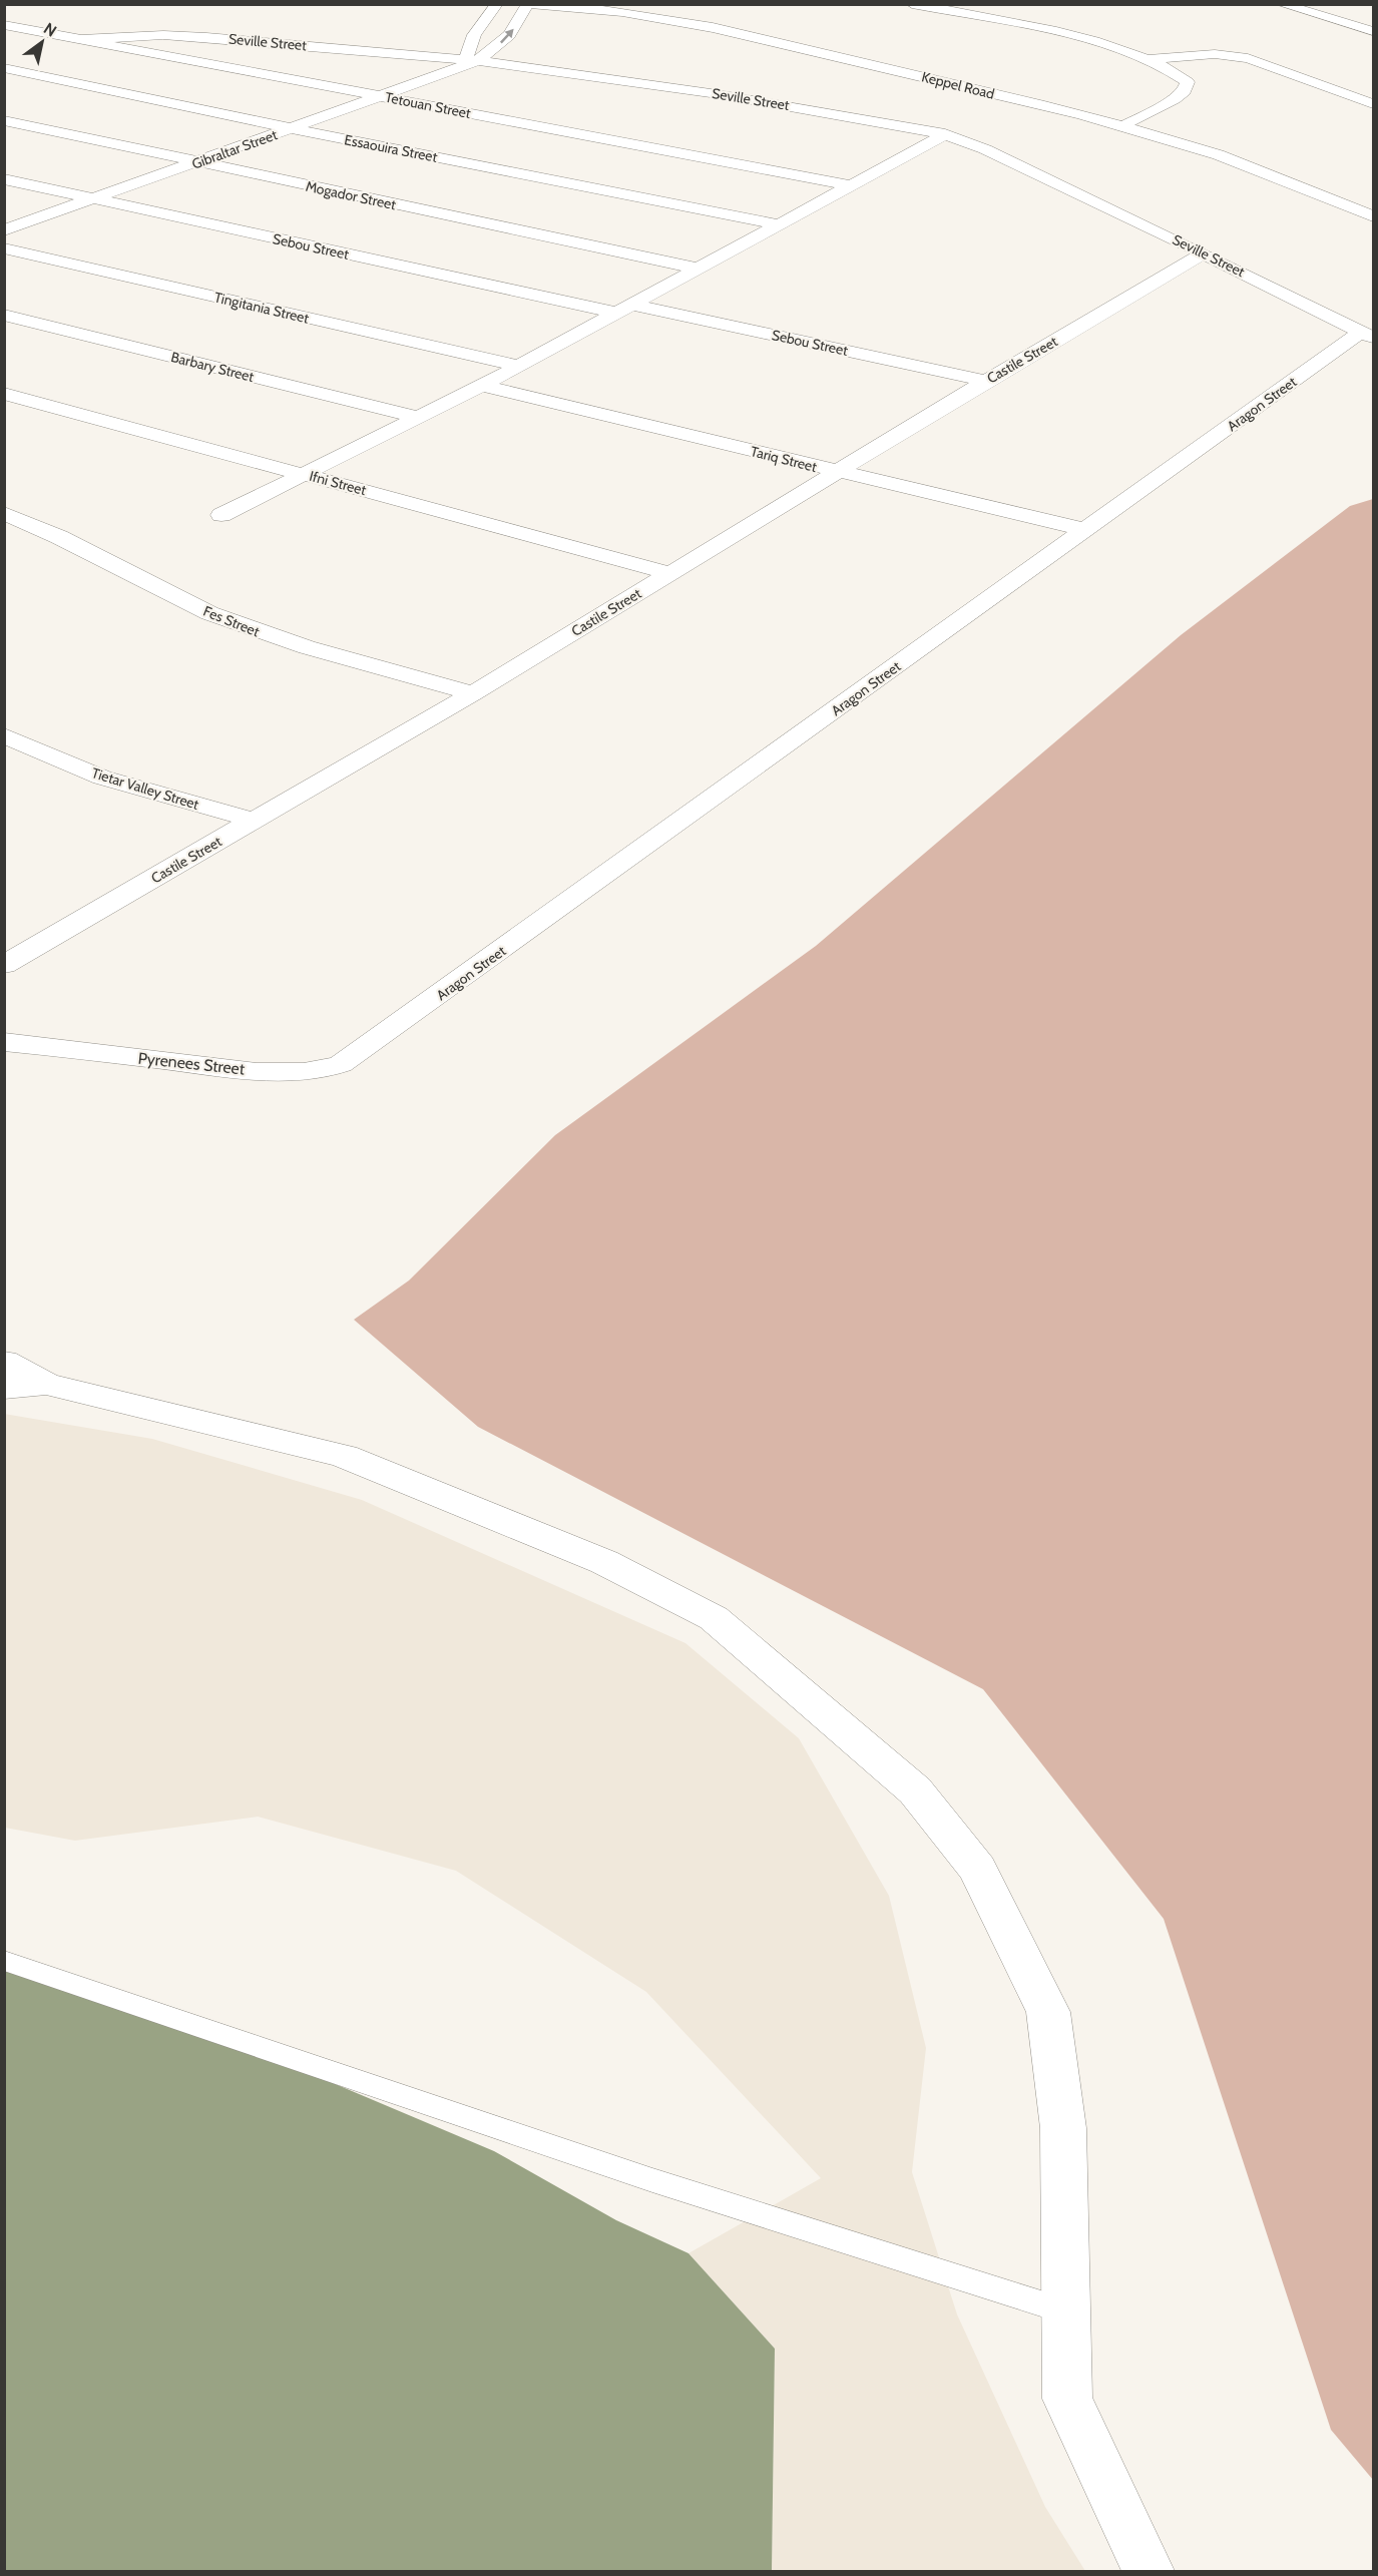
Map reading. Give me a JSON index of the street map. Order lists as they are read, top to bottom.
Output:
{
  "streets": {
    "street": [
      "Seville Street",
      "Keppel Road",
      "Tetouan Street",
      "Essaouira Street",
      "Gibraltar Street",
      "Mogador Street",
      "Sebou Street",
      "Tingitania Street",
      "Castile Street",
      "Barbary Street",
      "Aragon Street",
      "Tariq Street",
      "Ifni Street",
      "Fes Street",
      "Tietar Valley Street",
      "Pyrenees Street"
    ]
  },
  "crossings": [
    ["Seville Street", "Tetouan Street"],
    ["Seville Street", "Gibraltar Street"],
    ["Seville Street", "Castile Street"],
    ["Seville Street", "Aragon Street"],
    ["Tetouan Street", "Gibraltar Street"],
    ["Essaouira Street", "Gibraltar Street"],
    ["Gibraltar Street", "Mogador Street"],
    ["Gibraltar Street", "Sebou Street"],
    ["Sebou Street", "Castile Street"],
    ["Castile Street", "Tariq Street"],
    ["Castile Street", "Ifni Street"],
    ["Castile Street", "Fes Street"],
    ["Castile Street", "Tietar Valley Street"],
    ["Aragon Street", "Tariq Street"],
    ["Aragon Street", "Pyrenees Street"]
  ],
  "north": "top right"
}
